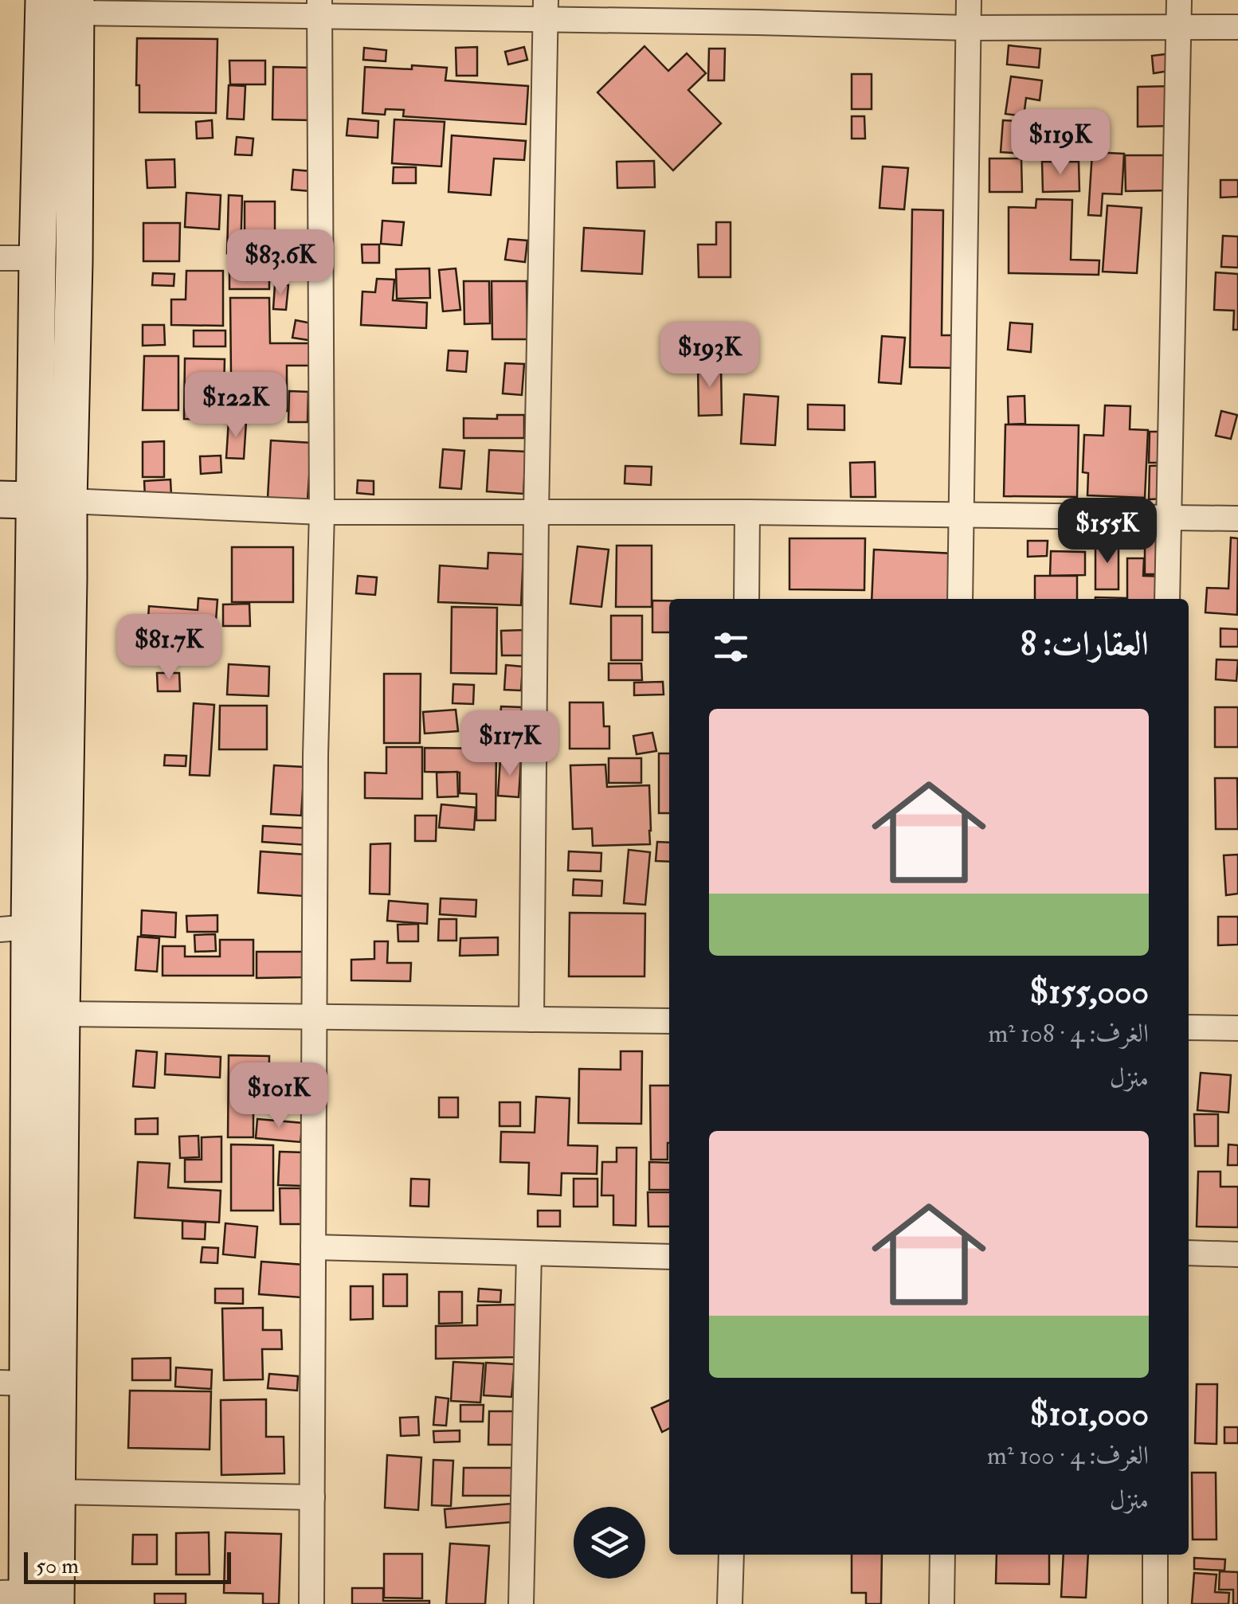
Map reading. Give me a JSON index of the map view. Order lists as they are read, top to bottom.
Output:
{
  "scale_bar": "50 m",
  "page": {
    "price": [
      "$119K",
      "$83.6K",
      "$193K",
      "$122K",
      "$155K",
      "$81.7K",
      "$117K",
      "$101K"
    ],
    "heading": "العقارات: 8",
    "list": [
      {
        "name": "$155,000",
        "note": "الغرف: 4 · 108 m² · منزل"
      },
      {
        "name": "$101,000",
        "note": "الغرف: 4 · 100 m² · منزل"
      }
    ],
    "scale": "50 m"
  }
}
